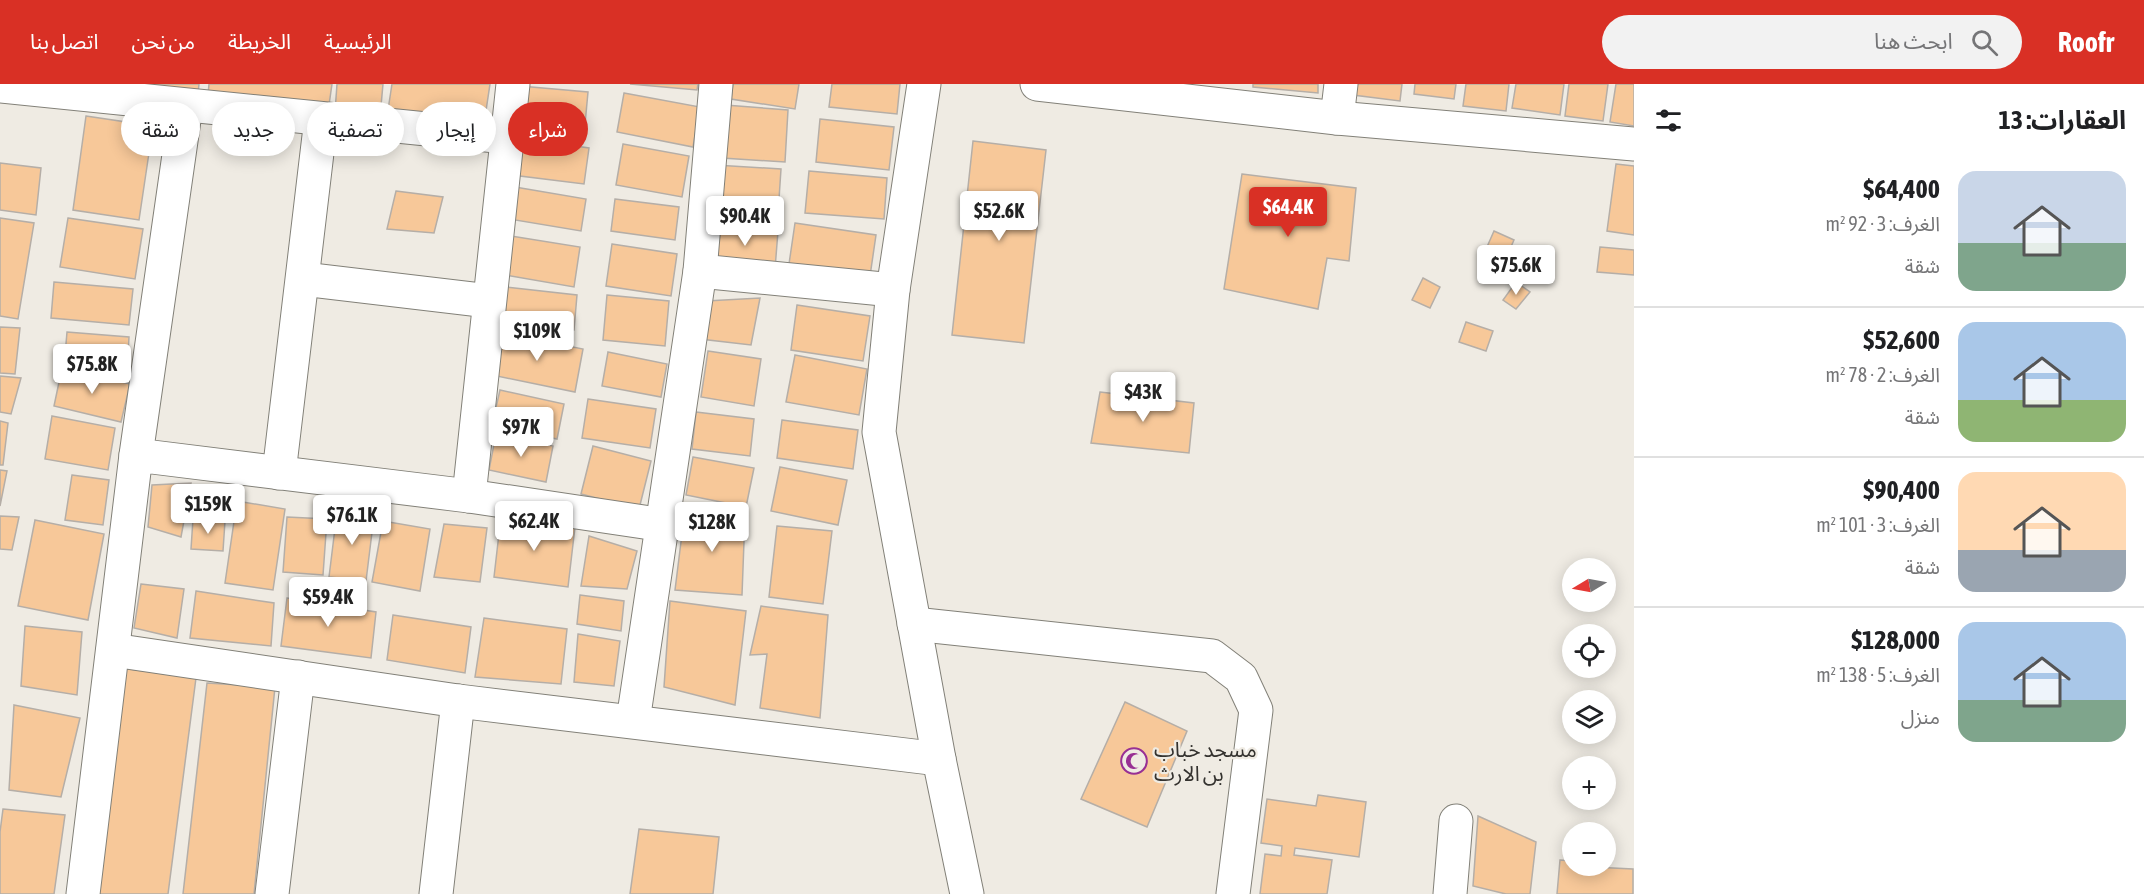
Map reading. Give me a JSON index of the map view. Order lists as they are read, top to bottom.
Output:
{
  "places": {
    "mosque": ["مسجد خباب بن الارث"]
  },
  "north": "left",
  "page": {
    "header": "Roofr",
    "search": "ابحث هنا",
    "nav": [
      "الرئيسية",
      "الخريطة",
      "من نحن",
      "اتصل بنا"
    ],
    "heading": "العقارات: 13",
    "chip": [
      "شراء",
      "إيجار",
      "تصفية",
      "جديد",
      "شقة"
    ],
    "list": [
      {
        "name": "$64,400",
        "note": "الغرف: 3 · 92 m² · شقة"
      },
      {
        "name": "$52,600",
        "note": "الغرف: 2 · 78 m² · شقة"
      },
      {
        "name": "$90,400",
        "note": "الغرف: 3 · 101 m² · شقة"
      },
      {
        "name": "$128,000",
        "note": "الغرف: 5 · 138 m² · منزل"
      }
    ],
    "price": [
      "$64.4K",
      "$52.6K",
      "$90.4K",
      "$75.6K",
      "$109K",
      "$75.8K",
      "$43K",
      "$97K",
      "$159K",
      "$76.1K",
      "$62.4K",
      "$128K",
      "$59.4K"
    ],
    "map_buttons": ["+", "−"]
  }
}
